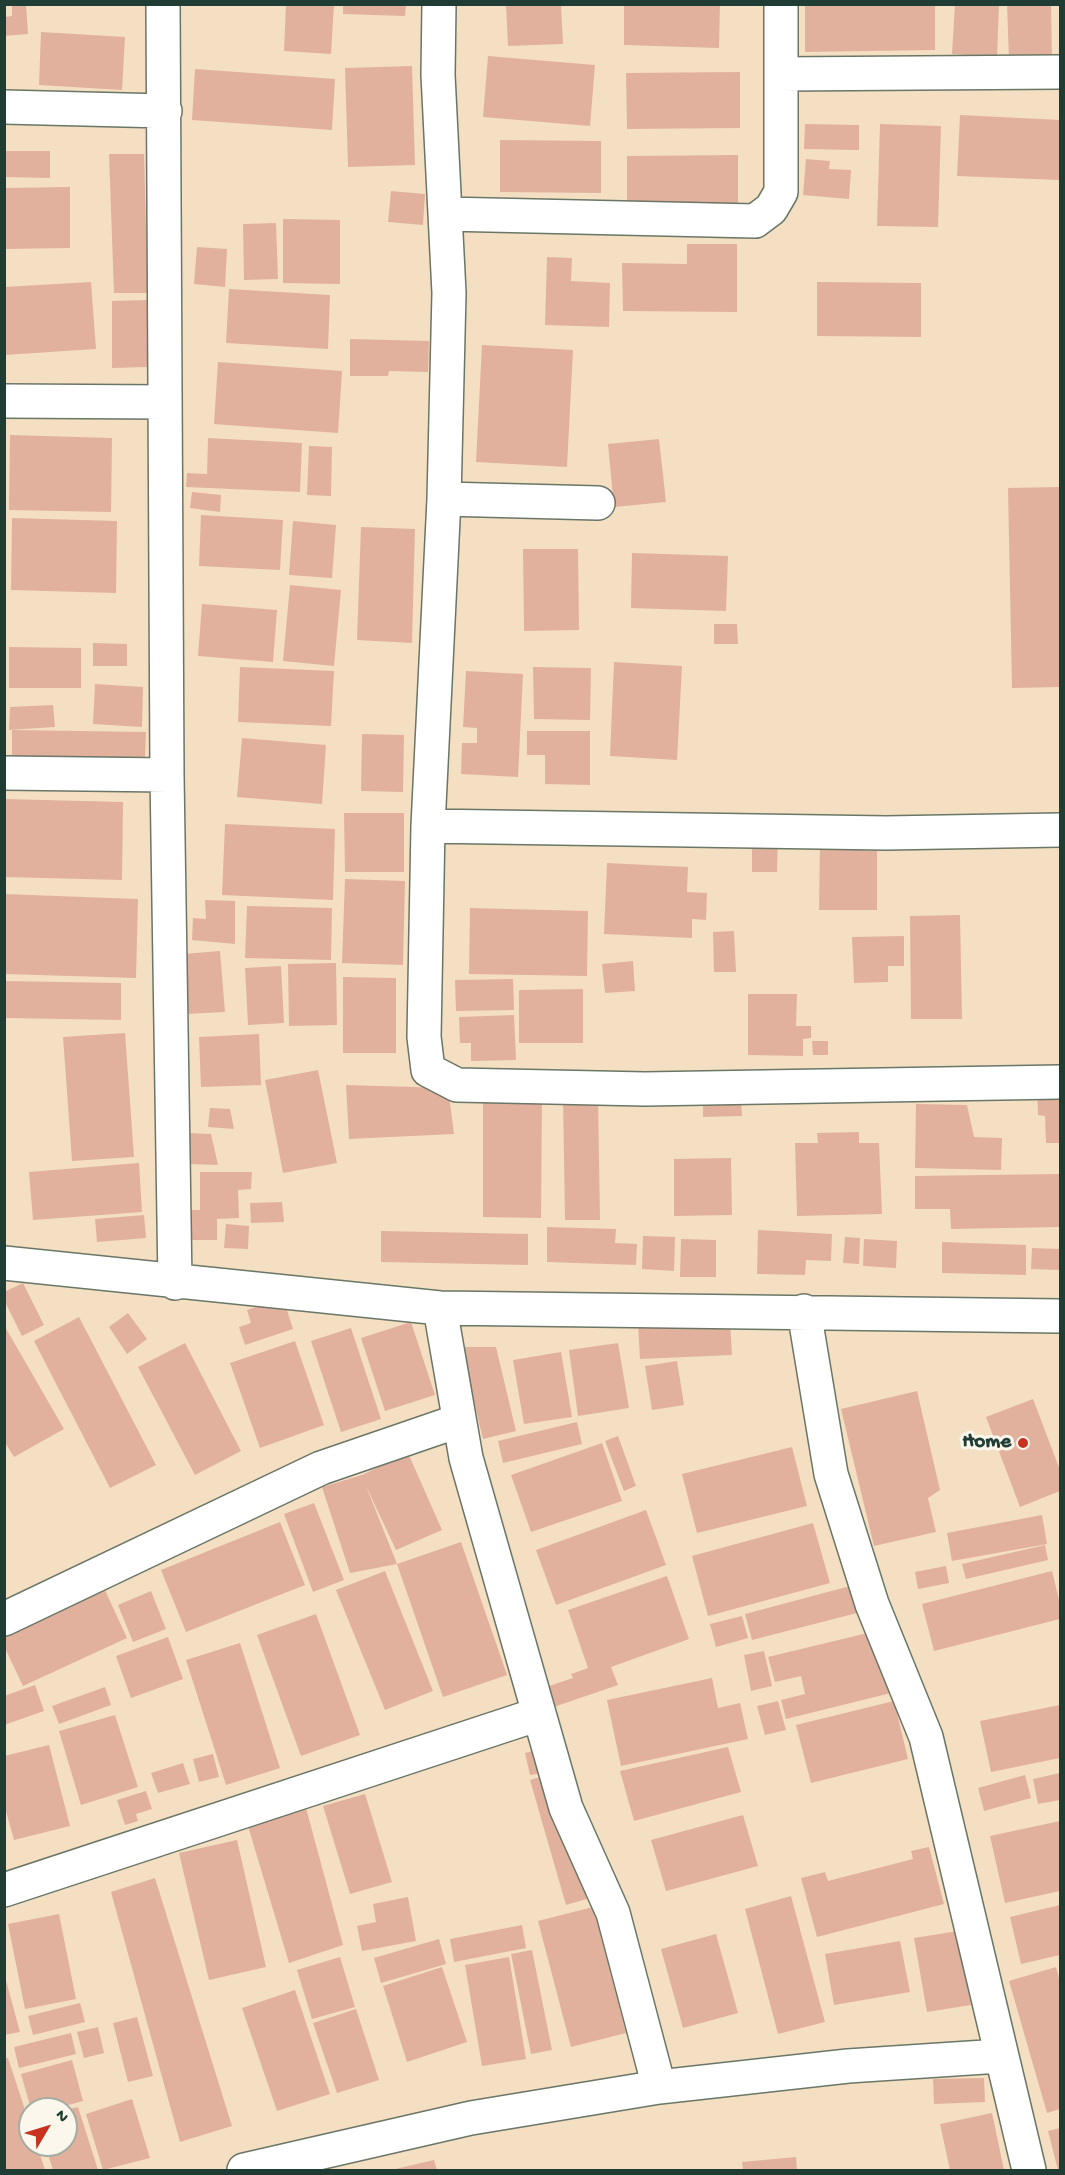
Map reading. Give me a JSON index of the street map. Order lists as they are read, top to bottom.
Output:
{
  "places": ["Home"],
  "north": "top right"
}
